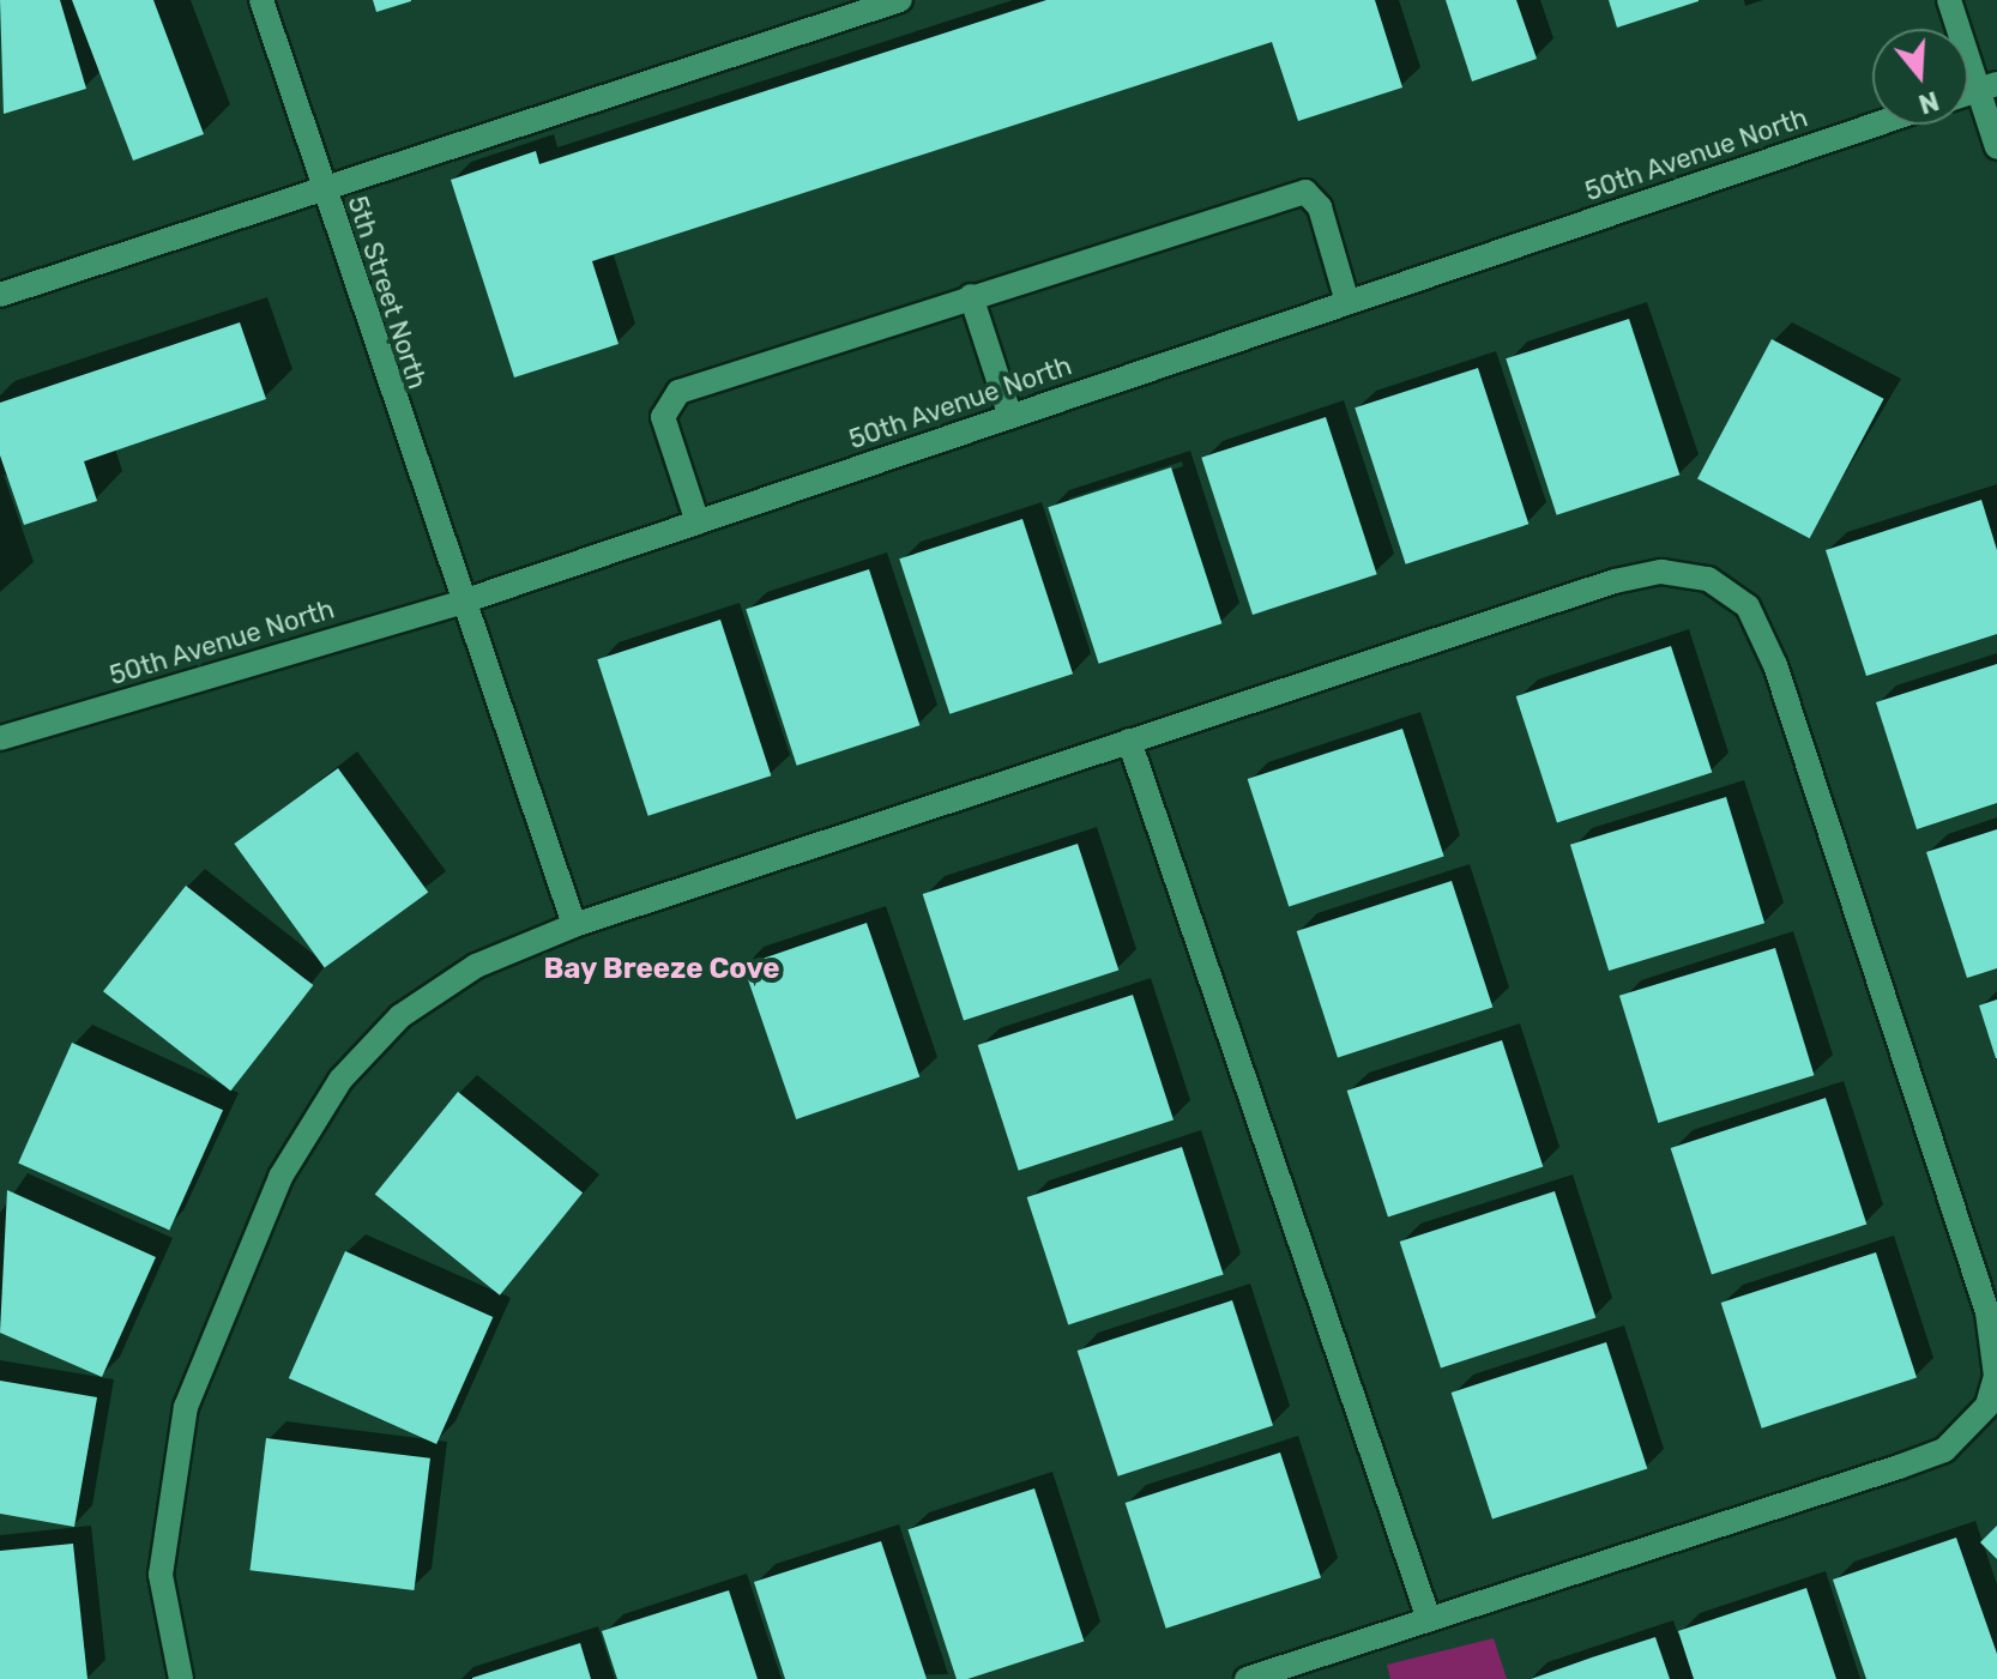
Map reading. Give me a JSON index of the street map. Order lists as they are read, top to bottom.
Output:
{
  "streets": {
    "street": ["50th Avenue North", "5th Street North"]
  },
  "crossings": [
    ["50th Avenue North", "5th Street North"]
  ],
  "districts": ["Bay Breeze Cove"],
  "north": "bottom"
}
